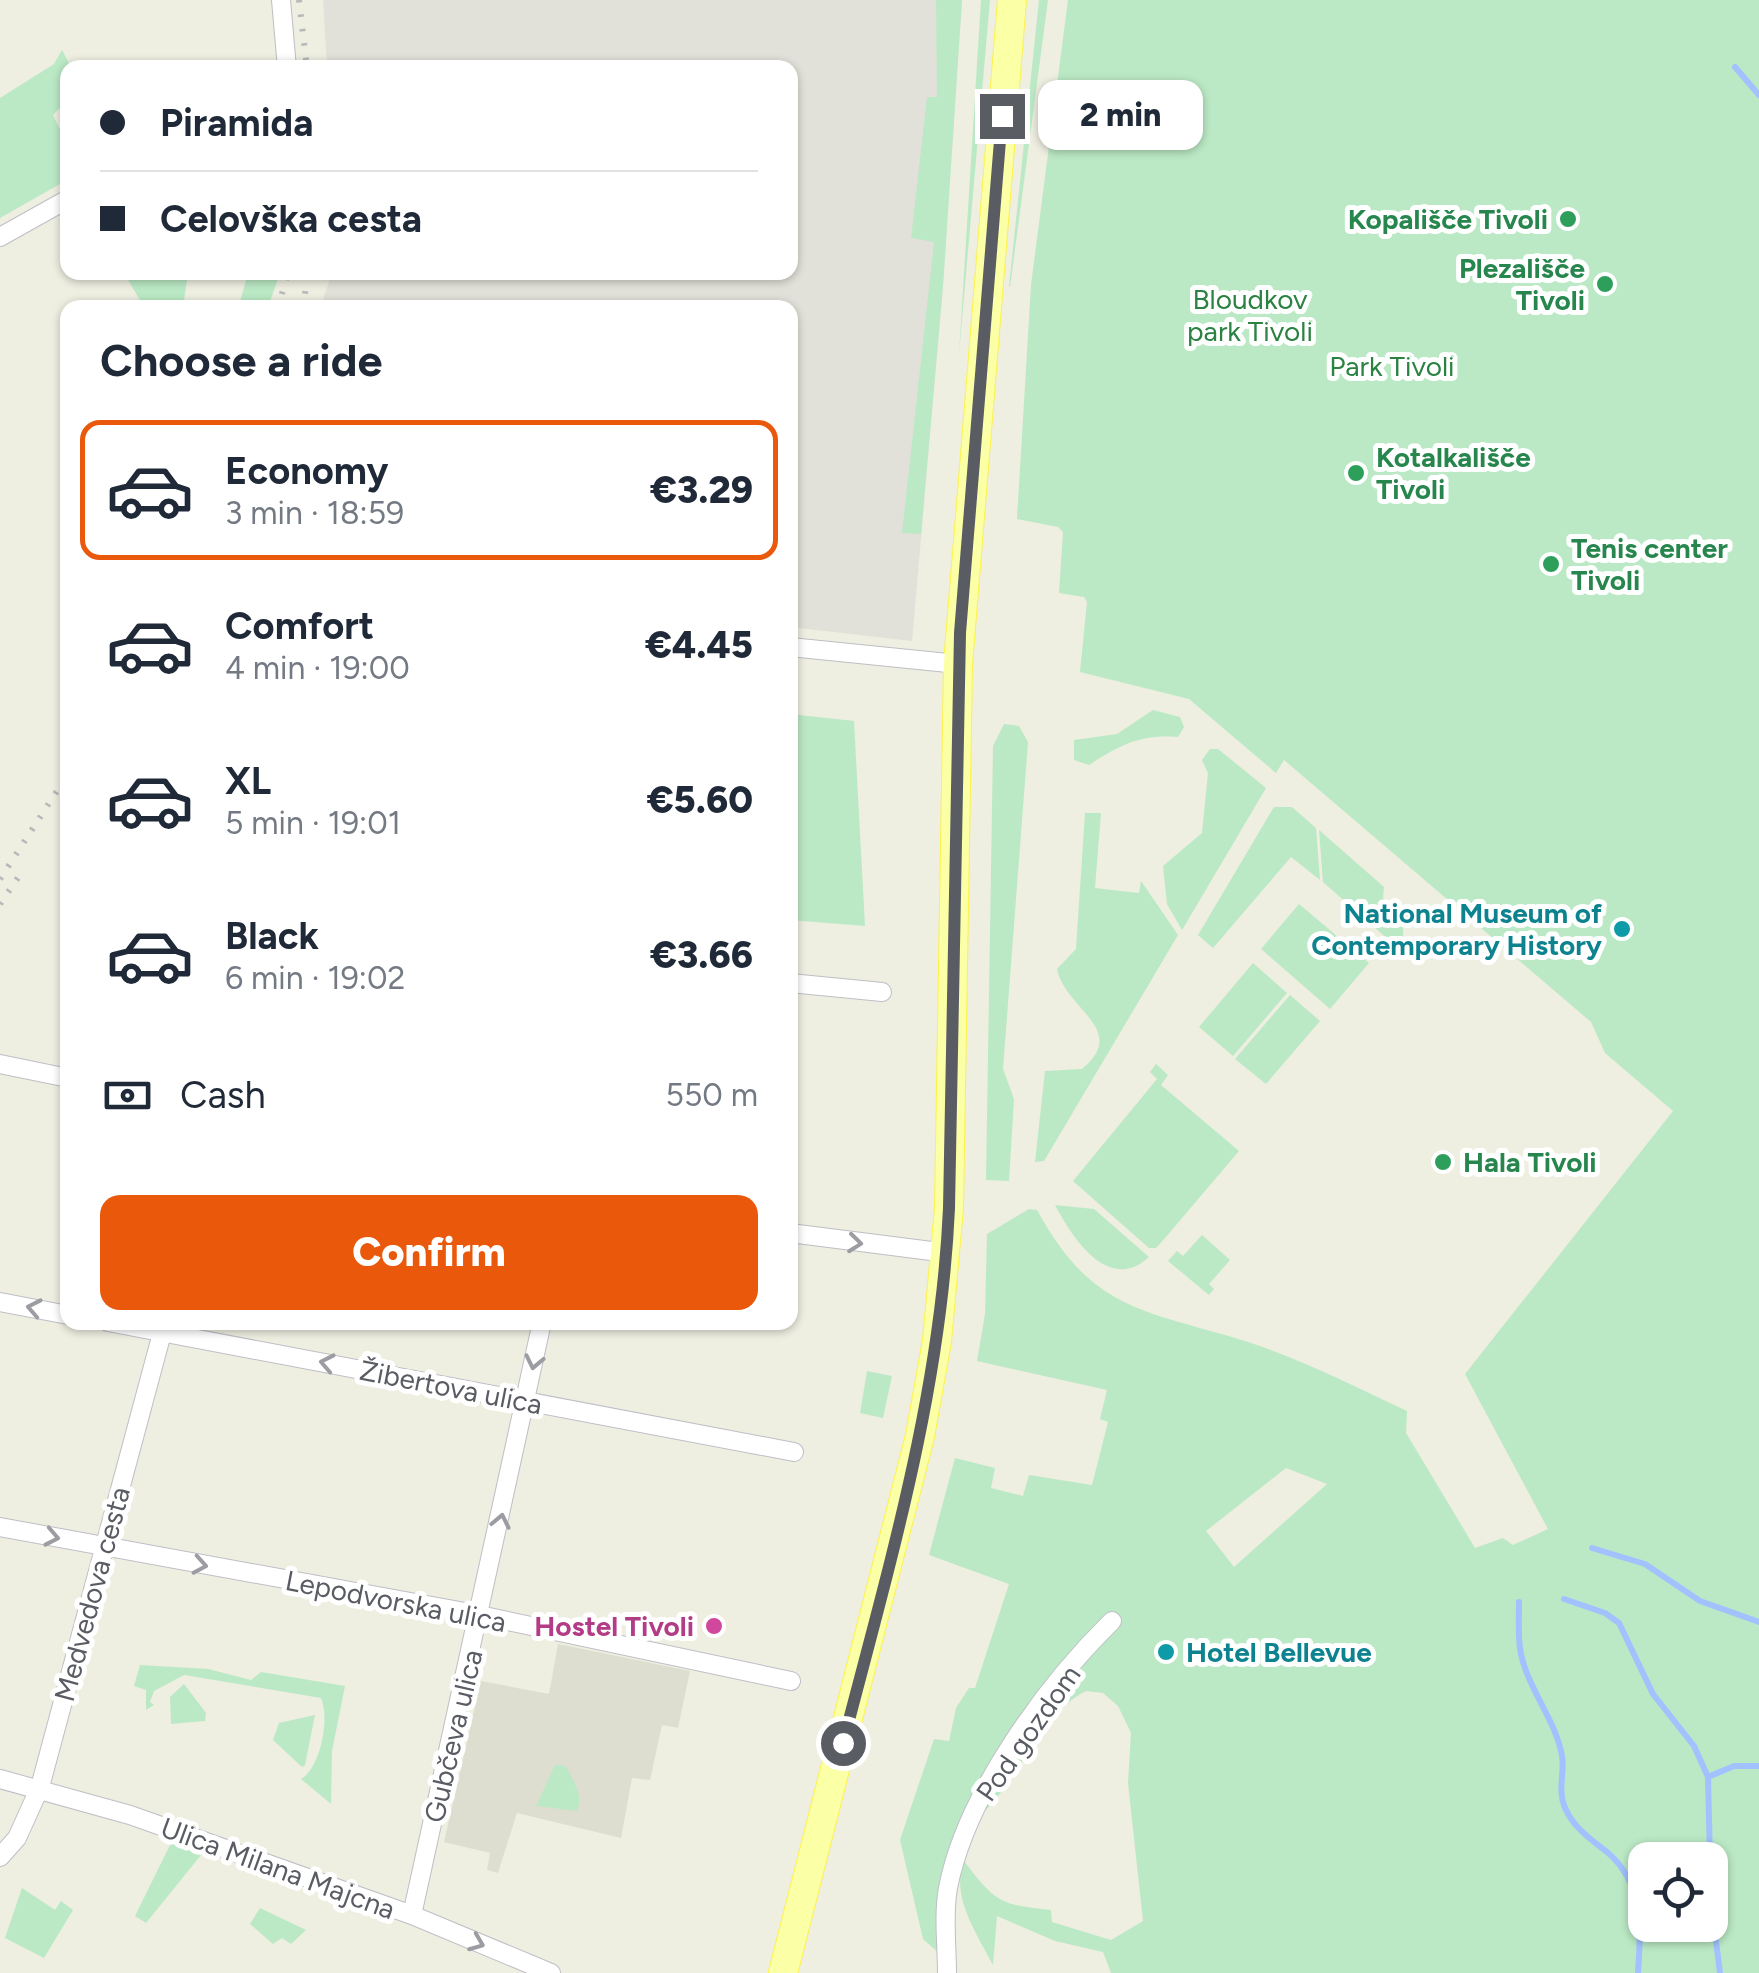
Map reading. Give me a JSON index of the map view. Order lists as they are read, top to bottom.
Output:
{
  "streets": {
    "street": [
      "Žibertova ulica",
      "Medvedova cesta",
      "Lepodvorska ulica",
      "Pod gozdom",
      "Gubčeva ulica",
      "Ulica Milana Majcna"
    ]
  },
  "crossings": [
    ["Žibertova ulica", "Gubčeva ulica"],
    ["Medvedova cesta", "Lepodvorska ulica"],
    ["Medvedova cesta", "Ulica Milana Majcna"],
    ["Lepodvorska ulica", "Gubčeva ulica"],
    ["Gubčeva ulica", "Ulica Milana Majcna"]
  ],
  "one_way": ["Žibertova ulica", "Lepodvorska ulica"],
  "parks": ["Bloudkov park Tivoli", "Park Tivoli"],
  "places": [
    "Kopališče Tivoli",
    "Plezališče Tivoli",
    "Kotalkališče Tivoli",
    "Tenis center Tivoli",
    "National Museum of Contemporary History",
    "Hala Tivoli",
    "Hostel Tivoli",
    "Hotel Bellevue"
  ],
  "page": {
    "banner": ["Piramida", "Celovška cesta"],
    "bubble": "2 min",
    "heading": "Choose a ride",
    "list": [
      {
        "name": "Economy",
        "note": "3 min · 18:59",
        "value": "€3.29"
      },
      {
        "name": "Comfort",
        "note": "4 min · 19:00",
        "value": "€4.45"
      },
      {
        "name": "XL",
        "note": "5 min · 19:01",
        "value": "€5.60"
      },
      {
        "name": "Black",
        "note": "6 min · 19:02",
        "value": "€3.66"
      }
    ],
    "pay": ["Cash", "550 m"],
    "buttons": "Confirm"
  }
}
